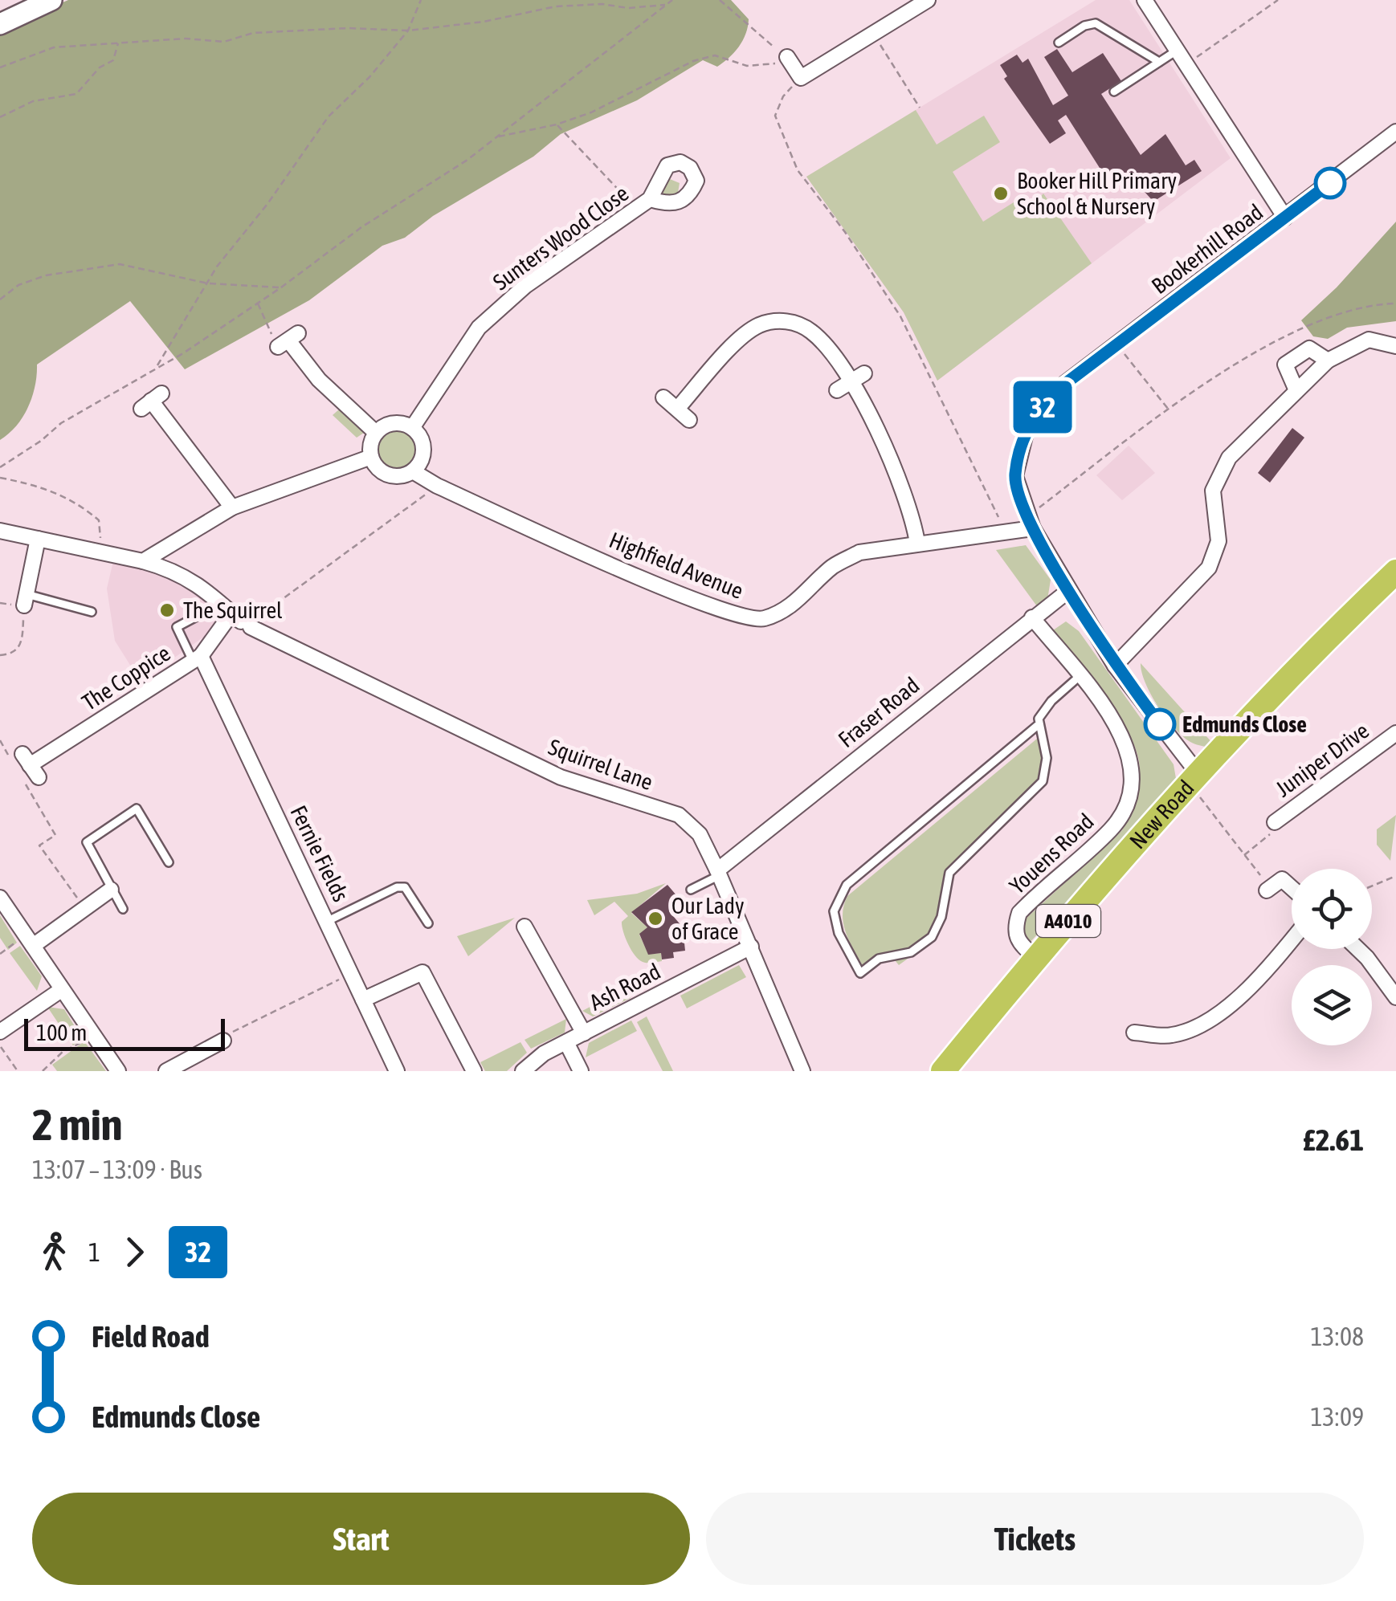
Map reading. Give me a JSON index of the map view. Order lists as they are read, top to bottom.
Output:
{
  "streets": {
    "highway": ["New Road", "A4010"],
    "street": [
      "Sunters Wood Close",
      "Bookerhill Road",
      "Highfield Avenue",
      "The Coppice",
      "Fraser Road",
      "Juniper Drive",
      "Squirrel Lane",
      "Fernie Fields",
      "Youens Road",
      "Ash Road"
    ]
  },
  "crossings": [
    ["Sunters Wood Close", "Highfield Avenue"],
    ["Bookerhill Road", "Highfield Avenue"],
    ["Bookerhill Road", "Fraser Road"],
    ["Bookerhill Road", "New Road"],
    ["The Coppice", "Squirrel Lane"],
    ["The Coppice", "Fernie Fields"],
    ["Fraser Road", "Squirrel Lane"],
    ["Fraser Road", "Youens Road"],
    ["Squirrel Lane", "Ash Road"],
    ["New Road", "Youens Road"]
  ],
  "places": [
    "Booker Hill Primary School & Nursery",
    "The Squirrel",
    "Edmunds Close",
    "Our Lady of Grace"
  ],
  "lines": ["bus line 32"],
  "scale_bar": "100 m",
  "page": {
    "on_map": "32",
    "scale": "100 m",
    "heading": ["2 min", "13:07 – 13:09 · Bus", "£2.61"],
    "legs": ["1", "32"],
    "list": [
      {
        "name": "Field Road",
        "value": "13:08"
      },
      {
        "name": "Edmunds Close",
        "value": "13:09"
      }
    ],
    "buttons": ["Start", "Tickets"]
  }
}
